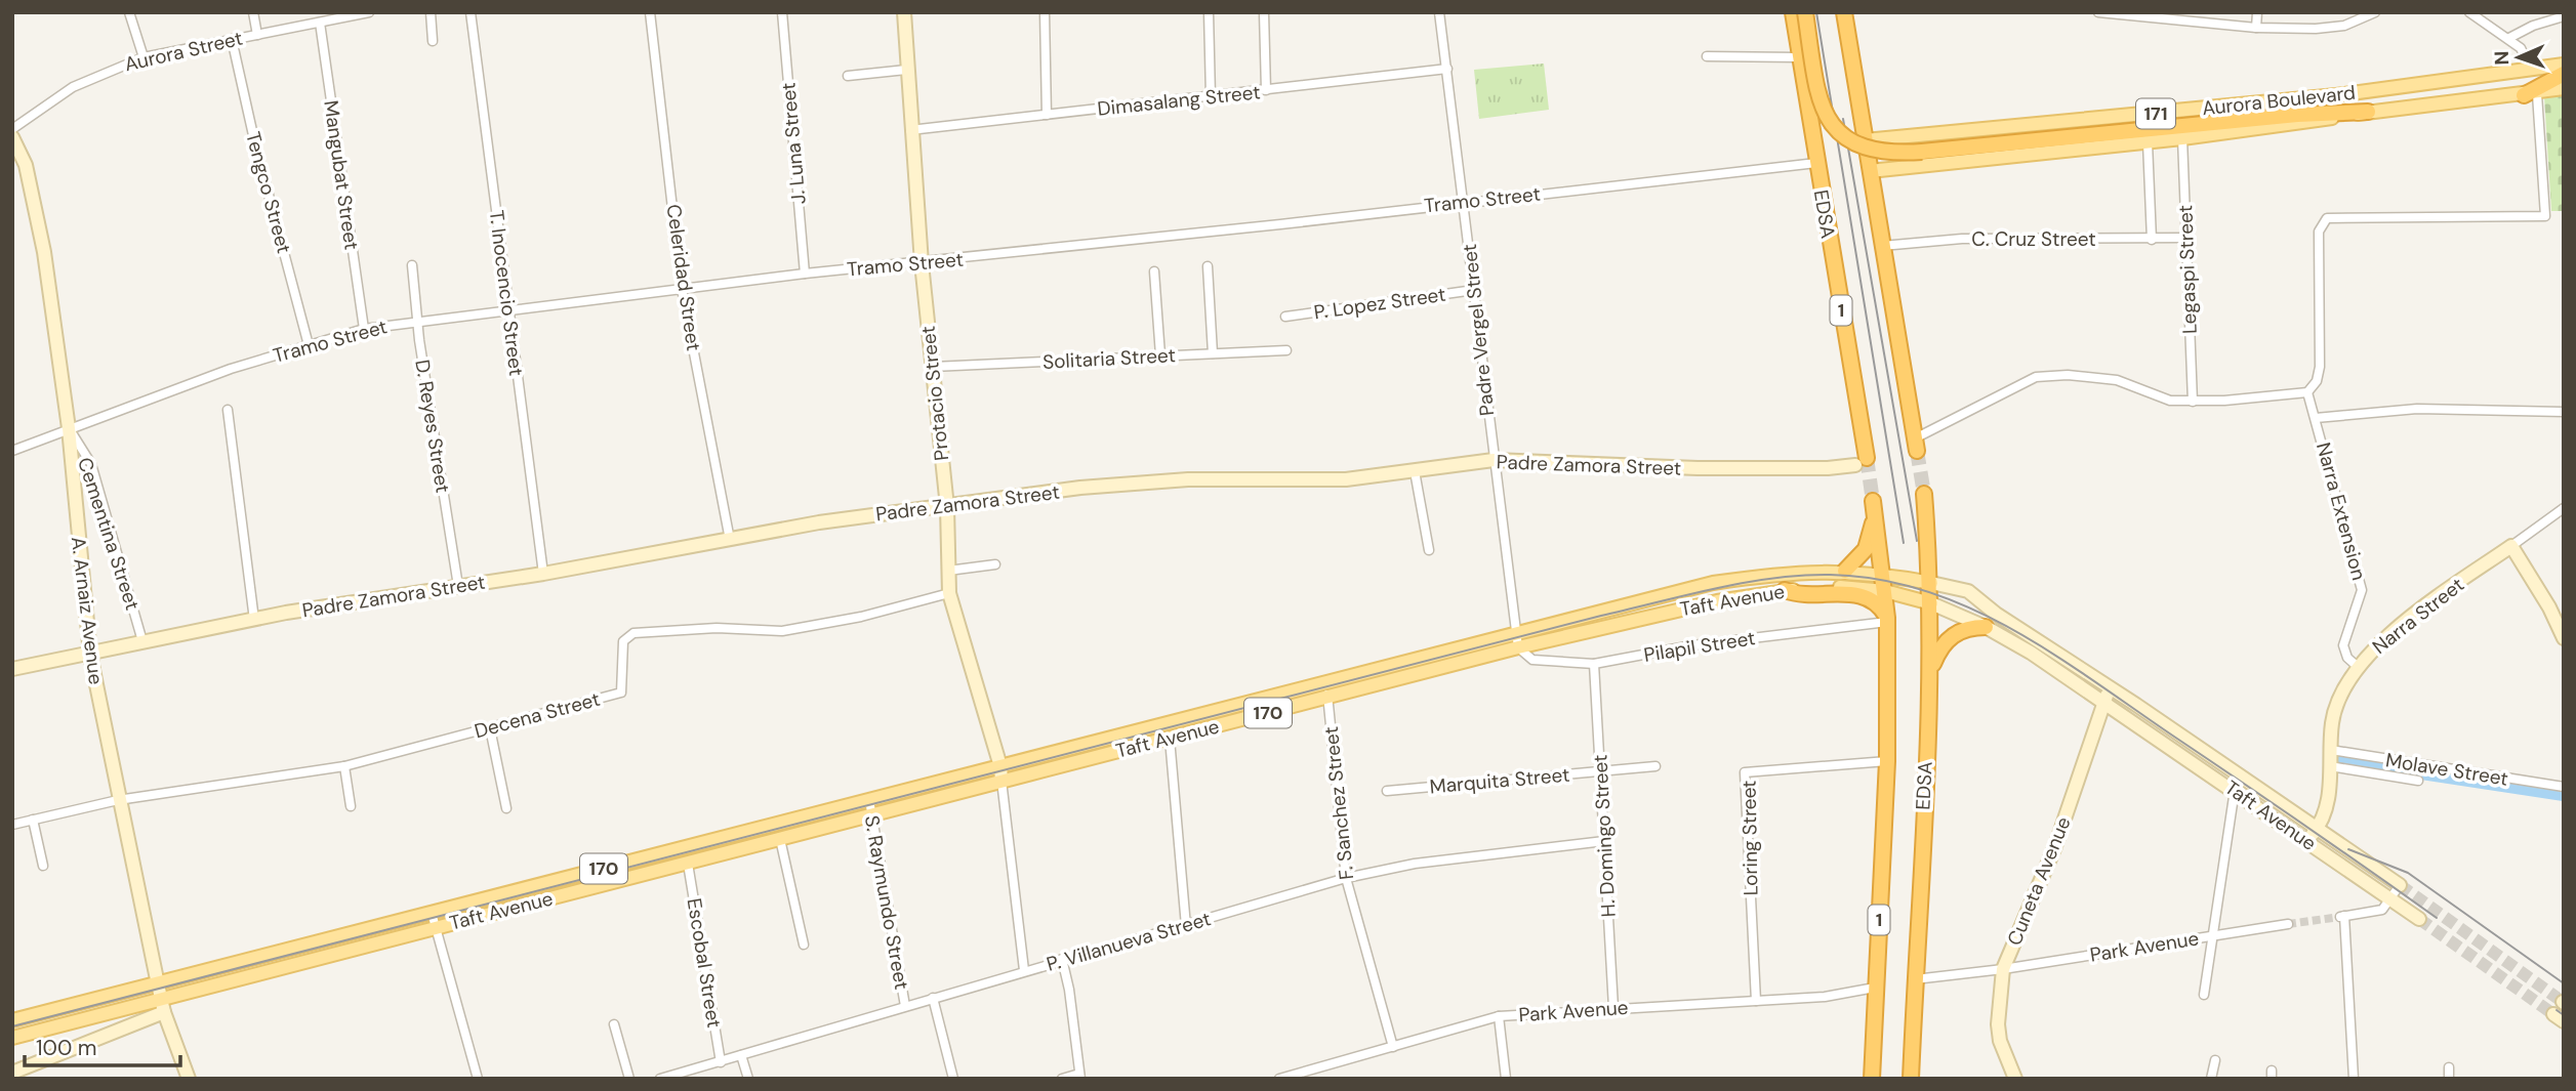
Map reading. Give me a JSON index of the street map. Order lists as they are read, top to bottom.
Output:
{
  "streets": {
    "highway": ["EDSA", "1"],
    "main road": [
      "Aurora Boulevard",
      "171",
      "Taft Avenue",
      "170"
    ],
    "street": [
      "Aurora Street",
      "Dimasalang Street",
      "J. Luna Street",
      "Mangubat Street",
      "Tengco Street",
      "Tramo Street",
      "C. Cruz Street",
      "Legaspi Street",
      "Celeridad Street",
      "T. Inocencio Street",
      "P. Lopez Street",
      "Padre Vergel Street",
      "Solitaria Street",
      "Protacio Street",
      "D. Reyes Street",
      "Padre Zamora Street",
      "Narra Extension",
      "Cementina Street",
      "A. Arnaiz Avenue",
      "Narra Street",
      "Pilapil Street",
      "Decena Street",
      "Molave Street",
      "Marquita Street",
      "F. Sanchez Street",
      "H. Domingo Street",
      "Loring Street",
      "Cuneta Avenue",
      "S. Raymundo Street",
      "P. Villanueva Street",
      "Park Avenue",
      "Escobal Street"
    ]
  },
  "crossings": [
    ["Aurora Street", "Mangubat Street"],
    ["Aurora Street", "Tengco Street"],
    ["Dimasalang Street", "Padre Vergel Street"],
    ["Dimasalang Street", "Protacio Street"],
    ["Aurora Boulevard", "Legaspi Street"],
    ["J. Luna Street", "Tramo Street"],
    ["Mangubat Street", "Tramo Street"],
    ["Tengco Street", "Tramo Street"],
    ["Tramo Street", "EDSA"],
    ["Tramo Street", "Celeridad Street"],
    ["Tramo Street", "T. Inocencio Street"],
    ["Tramo Street", "Padre Vergel Street"],
    ["Tramo Street", "Protacio Street"],
    ["Tramo Street", "D. Reyes Street"],
    ["Tramo Street", "Cementina Street"],
    ["Tramo Street", "A. Arnaiz Avenue"],
    ["EDSA", "Padre Zamora Street"],
    ["EDSA", "Taft Avenue"],
    ["EDSA", "Pilapil Street"],
    ["EDSA", "Loring Street"],
    ["EDSA", "Park Avenue"],
    ["C. Cruz Street", "Legaspi Street"],
    ["Celeridad Street", "Padre Zamora Street"],
    ["T. Inocencio Street", "Padre Zamora Street"],
    ["P. Lopez Street", "Padre Vergel Street"],
    ["Padre Vergel Street", "Padre Zamora Street"],
    ["Padre Vergel Street", "Taft Avenue"],
    ["Padre Vergel Street", "Pilapil Street"],
    ["Solitaria Street", "Protacio Street"],
    ["Protacio Street", "Padre Zamora Street"],
    ["Protacio Street", "Taft Avenue"],
    ["Protacio Street", "Decena Street"],
    ["D. Reyes Street", "Padre Zamora Street"],
    ["Padre Zamora Street", "Cementina Street"],
    ["Padre Zamora Street", "A. Arnaiz Avenue"],
    ["Narra Extension", "Narra Street"],
    ["Cementina Street", "A. Arnaiz Avenue"],
    ["Taft Avenue", "A. Arnaiz Avenue"],
    ["Taft Avenue", "Narra Street"],
    ["Taft Avenue", "Pilapil Street"],
    ["Taft Avenue", "F. Sanchez Street"],
    ["Taft Avenue", "Cuneta Avenue"],
    ["Taft Avenue", "S. Raymundo Street"],
    ["Taft Avenue", "Escobal Street"],
    ["A. Arnaiz Avenue", "Decena Street"],
    ["Narra Street", "Molave Street"],
    ["Pilapil Street", "H. Domingo Street"],
    ["Marquita Street", "H. Domingo Street"],
    ["F. Sanchez Street", "P. Villanueva Street"],
    ["F. Sanchez Street", "Park Avenue"],
    ["H. Domingo Street", "P. Villanueva Street"],
    ["H. Domingo Street", "Park Avenue"],
    ["Loring Street", "Park Avenue"],
    ["Cuneta Avenue", "Park Avenue"],
    ["S. Raymundo Street", "P. Villanueva Street"],
    ["P. Villanueva Street", "Escobal Street"]
  ],
  "scale_bar": "100 m",
  "north": "left"
}
